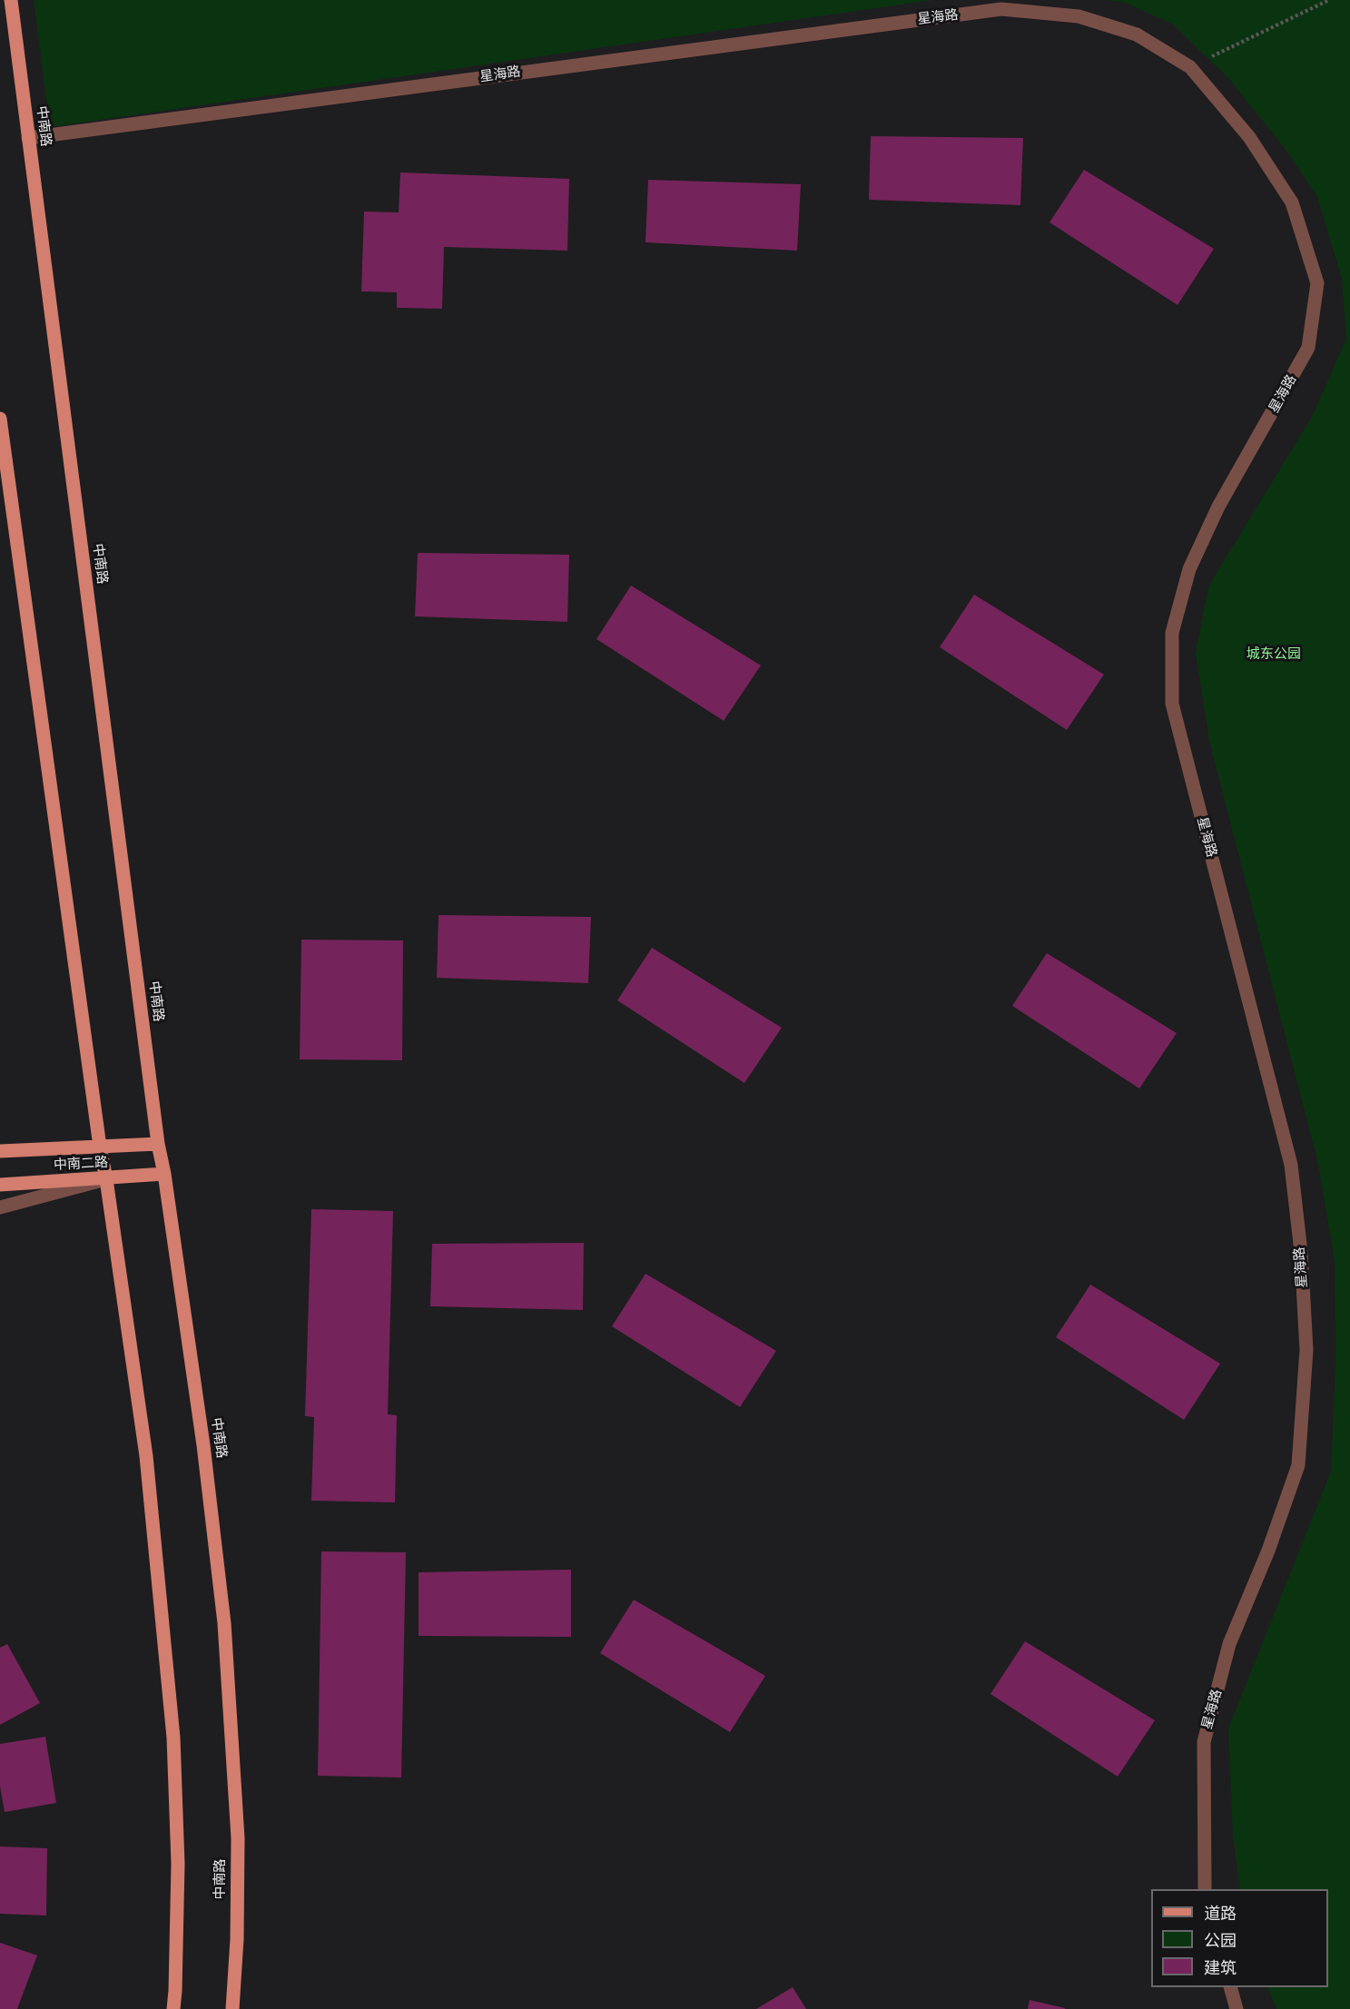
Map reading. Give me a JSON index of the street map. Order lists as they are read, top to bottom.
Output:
{
  "streets": {
    "main road": ["中南路", "中南二路"],
    "street": ["星海路"]
  },
  "crossings": [
    ["星海路", "中南路"],
    ["中南路", "中南二路"]
  ],
  "parks": ["城东公园"],
  "legend": ["道路", "公园", "建筑"]
}
